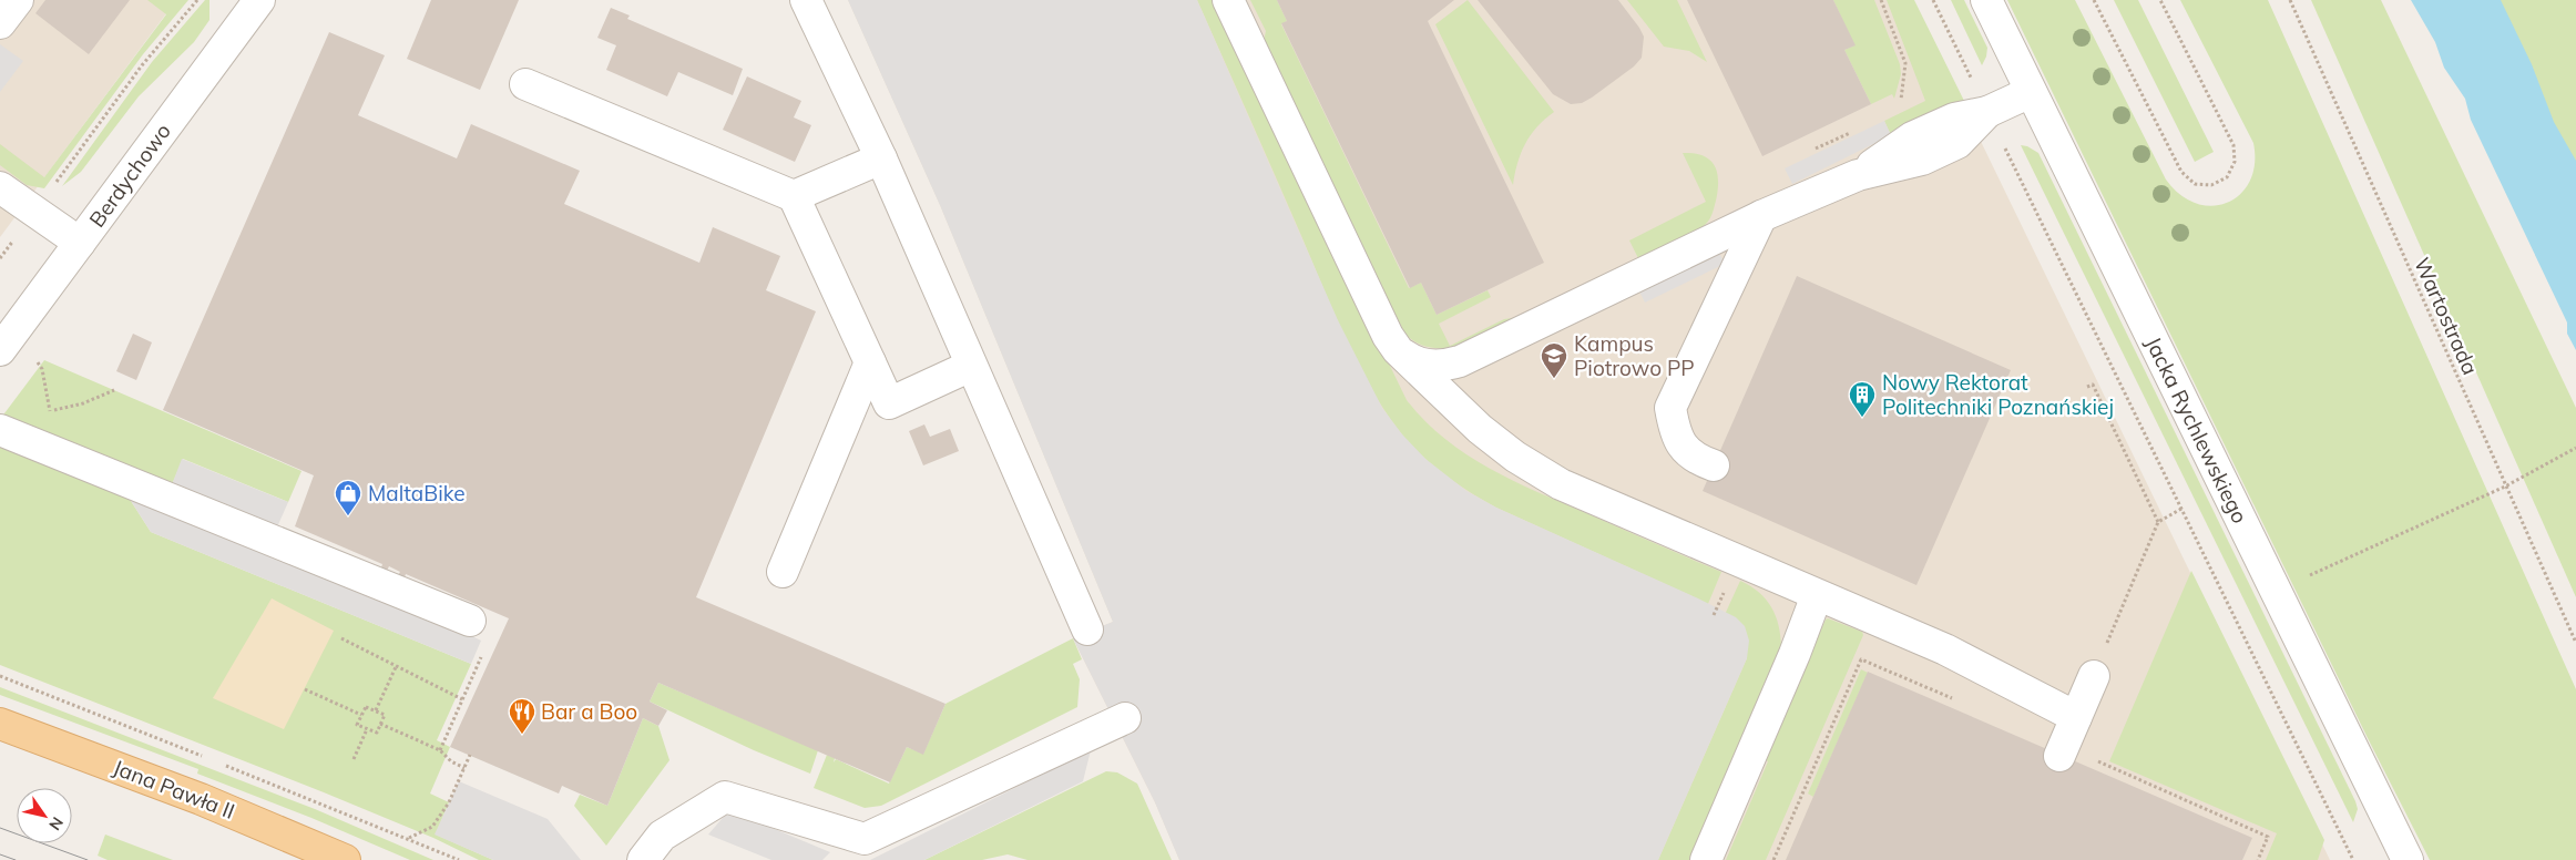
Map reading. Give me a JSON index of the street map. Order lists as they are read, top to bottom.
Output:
{
  "streets": {
    "main road": ["Jana Pawła II"],
    "street": ["Berdychowo", "Jacka Rychlewskiego"],
    "path": ["Wartostrada"]
  },
  "places": {
    "school or university": ["Kampus Piotrowo PP"],
    "building": ["Nowy Rektorat Politechniki Poznańskiej"],
    "shop": ["MaltaBike"],
    "restaurant": ["Bar a Boo"]
  },
  "north": "bottom right"
}
